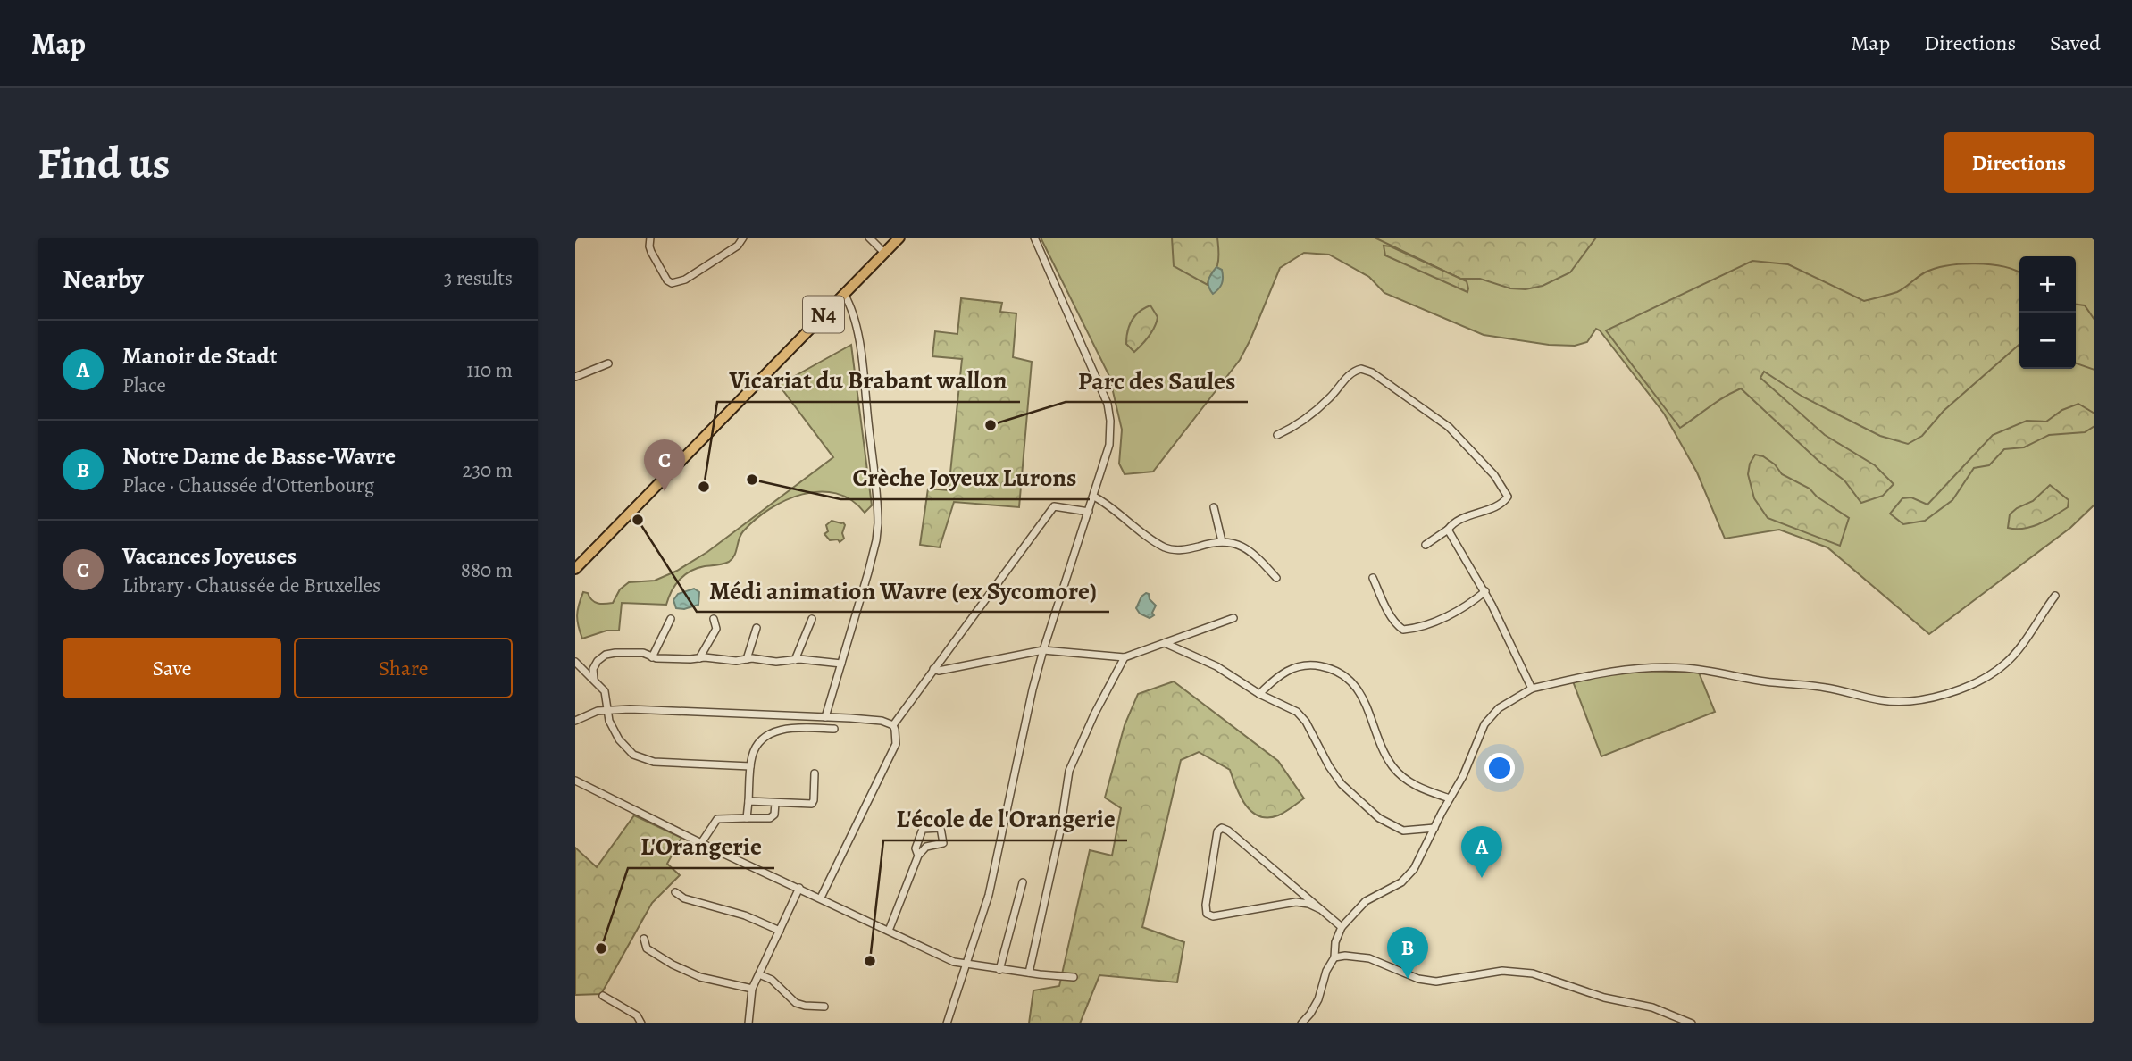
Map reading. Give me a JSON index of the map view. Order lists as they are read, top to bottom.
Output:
{
  "streets": {
    "main road": ["N4"]
  },
  "places": [
    "Parc des Saules",
    "Crèche Joyeux Lurons",
    "Vicariat du Brabant wallon",
    "Médi animation Wavre (ex Sycomore)",
    "L'Orangerie",
    "L'école de l'Orangerie"
  ],
  "page": {
    "header": "Map",
    "nav": ["Map", "Directions", "Saved"],
    "buttons": [
      "Directions",
      ["Save", "Share"]
    ],
    "title": "Find us",
    "heading": ["Nearby", "3 results"],
    "map_buttons": ["+", "−"],
    "list": [
      {
        "mark": "A",
        "name": "Manoir de Stadt",
        "note": "Place",
        "value": "110 m"
      },
      {
        "mark": "B",
        "name": "Notre Dame de Basse-Wavre",
        "note": "Place · Chaussée d'Ottenbourg",
        "value": "230 m"
      },
      {
        "mark": "C",
        "name": "Vacances Joyeuses",
        "note": "Library · Chaussée de Bruxelles",
        "value": "880 m"
      }
    ],
    "pins": ["C", "A", "B"]
  }
}
